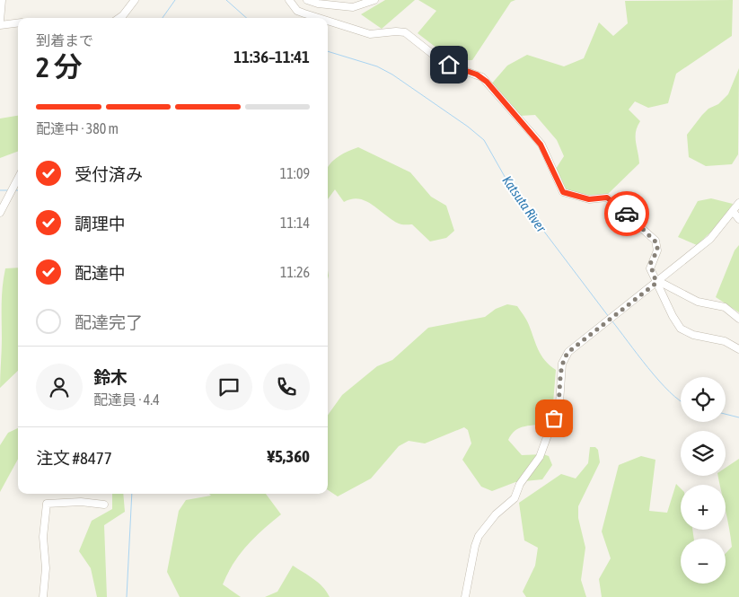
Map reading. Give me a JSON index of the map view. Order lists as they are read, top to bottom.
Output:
{
  "water": ["Katsuta River"],
  "page": {
    "heading": ["2 分", "到着まで", "11:36–11:41"],
    "panel": [
      "鈴木",
      "配達員 · 4.4",
      "注文 #8477",
      "¥5,360"
    ],
    "bar": "配達中 · 380 m",
    "list": [
      ["受付済み", "11:09"],
      ["調理中", "11:14"],
      ["配達中", "11:26"],
      "配達完了"
    ],
    "map_buttons": ["+", "−"]
  }
}
